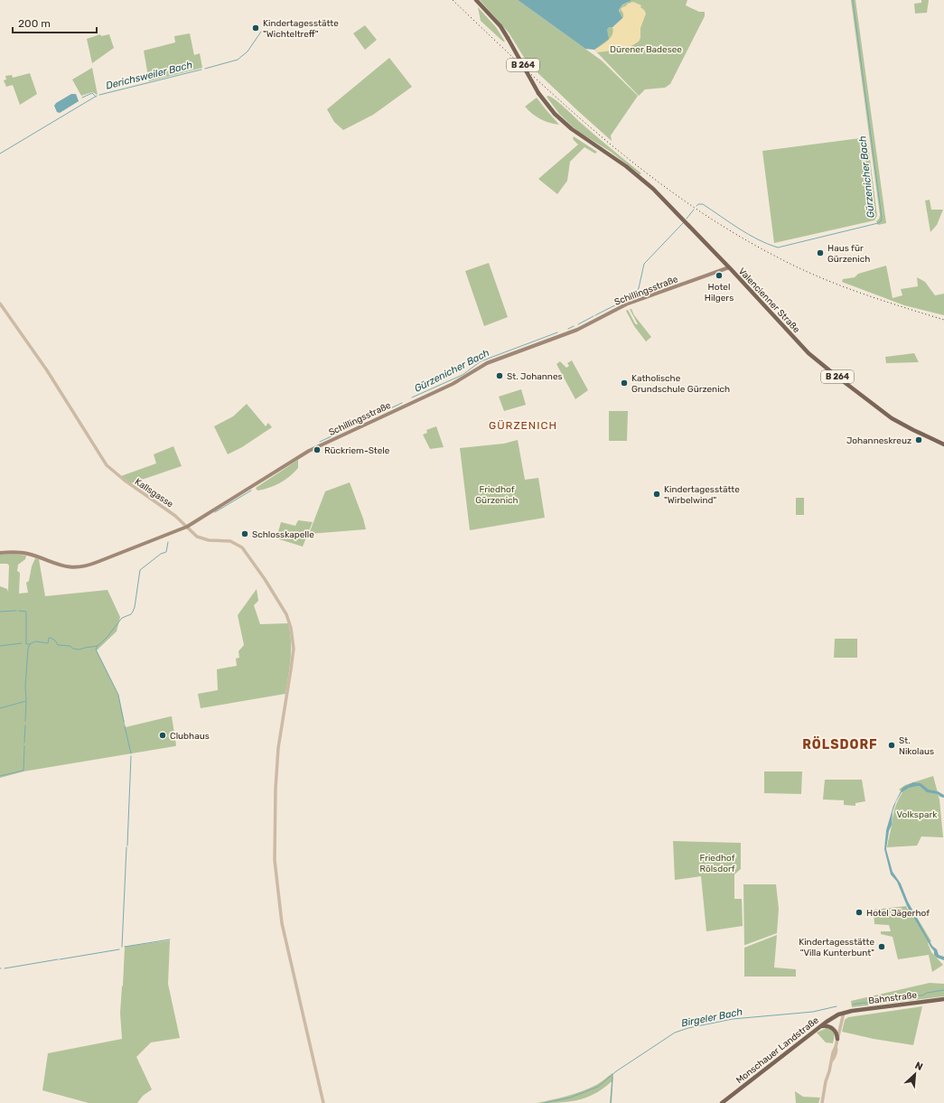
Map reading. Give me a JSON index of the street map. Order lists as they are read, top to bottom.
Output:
{
  "streets": {
    "main road": [
      "B 264",
      "Schillingsstraße",
      "Valencienner Straße",
      "Bahnstraße",
      "Monschauer Landstraße"
    ],
    "street": ["Kallsgasse"]
  },
  "crossings": [
    ["Schillingsstraße", "Valencienner Straße"],
    ["Schillingsstraße", "Kallsgasse"],
    ["Bahnstraße", "Monschauer Landstraße"]
  ],
  "districts": ["GÜRZENICH", "RÖLSDORF"],
  "water": ["Derichsweiler Bach", "Gürzenicher Bach", "Birgeler Bach"],
  "parks": [
    "Dürener Badesee",
    "Friedhof Gürzenich",
    "Volkspark",
    "Friedhof Rölsdorf"
  ],
  "places": [
    "Kindertagesstätte \"Wichteltreff\"",
    "Haus für Gürzenich",
    "Hotel Hilgers",
    "St. Johannes",
    "Katholische Grundschule Gürzenich",
    "Johanneskreuz",
    "Rückriem-Stele",
    "Kindertagesstätte \"Wirbelwind\"",
    "Schlosskapelle",
    "Clubhaus",
    "St. Nikolaus",
    "Hotel Jägerhof",
    "Kindertagesstätte \"Villa Kunterbunt\""
  ],
  "scale_bar": "200 m",
  "north": "top right"
}
